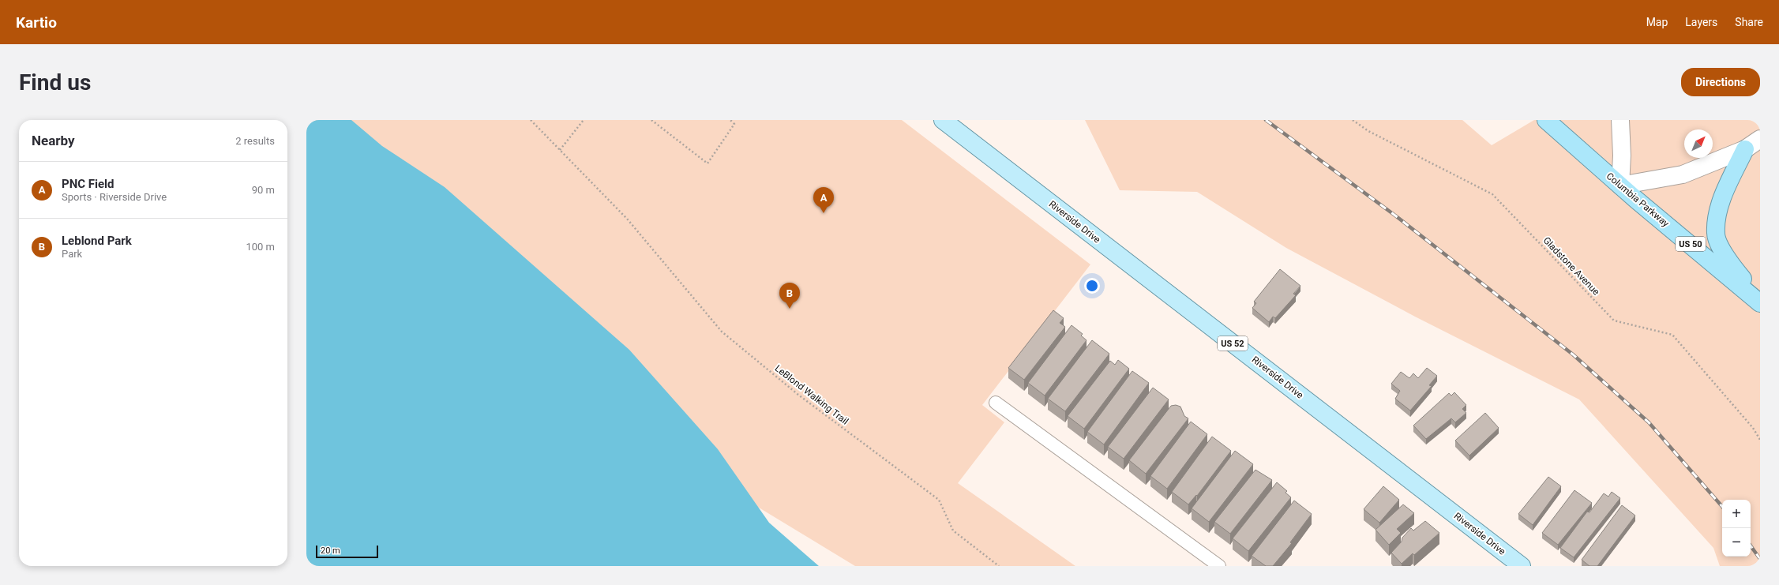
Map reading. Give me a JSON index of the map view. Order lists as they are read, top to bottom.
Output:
{
  "streets": {
    "highway": ["Columbia Parkway", "US 50"],
    "main road": ["Riverside Drive", "US 52"],
    "path": ["Gladstone Avenue", "LeBlond Walking Trail"]
  },
  "scale_bar": "20 m",
  "north": "top right",
  "page": {
    "header": "Kartio",
    "nav": ["Map", "Layers", "Share"],
    "buttons": "Directions",
    "title": "Find us",
    "heading": ["Nearby", "2 results"],
    "list": [
      {
        "mark": "A",
        "name": "PNC Field",
        "note": "Sports · Riverside Drive",
        "value": "90 m"
      },
      {
        "mark": "B",
        "name": "Leblond Park",
        "note": "Park",
        "value": "100 m"
      }
    ],
    "pins": ["A", "B"],
    "map_buttons": ["+", "−"],
    "scale": "20 m"
  }
}
